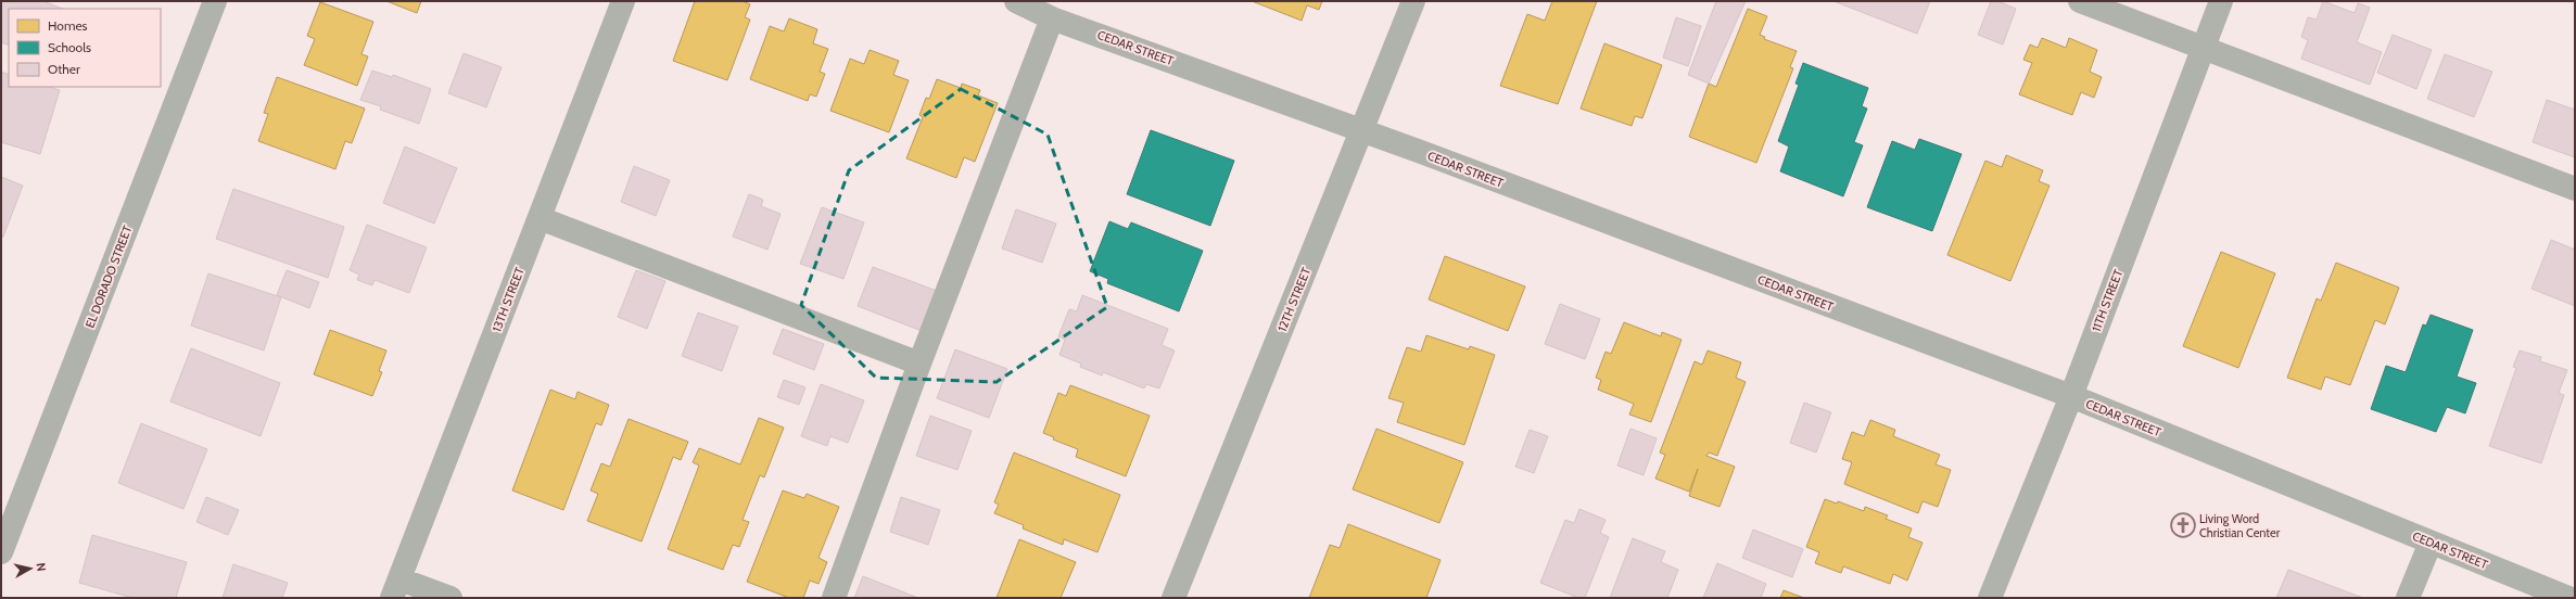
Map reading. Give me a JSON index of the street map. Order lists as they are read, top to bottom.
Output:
{
  "streets": {
    "street": [
      "CEDAR STREET",
      "EL DORADO STREET",
      "13TH STREET",
      "12TH STREET",
      "11TH STREET"
    ]
  },
  "crossings": [
    ["CEDAR STREET", "12TH STREET"],
    ["CEDAR STREET", "11TH STREET"]
  ],
  "places": {
    "church": ["Living Word Christian Center"]
  },
  "legend": ["Homes", "Schools", "Other"],
  "north": "right"
}
